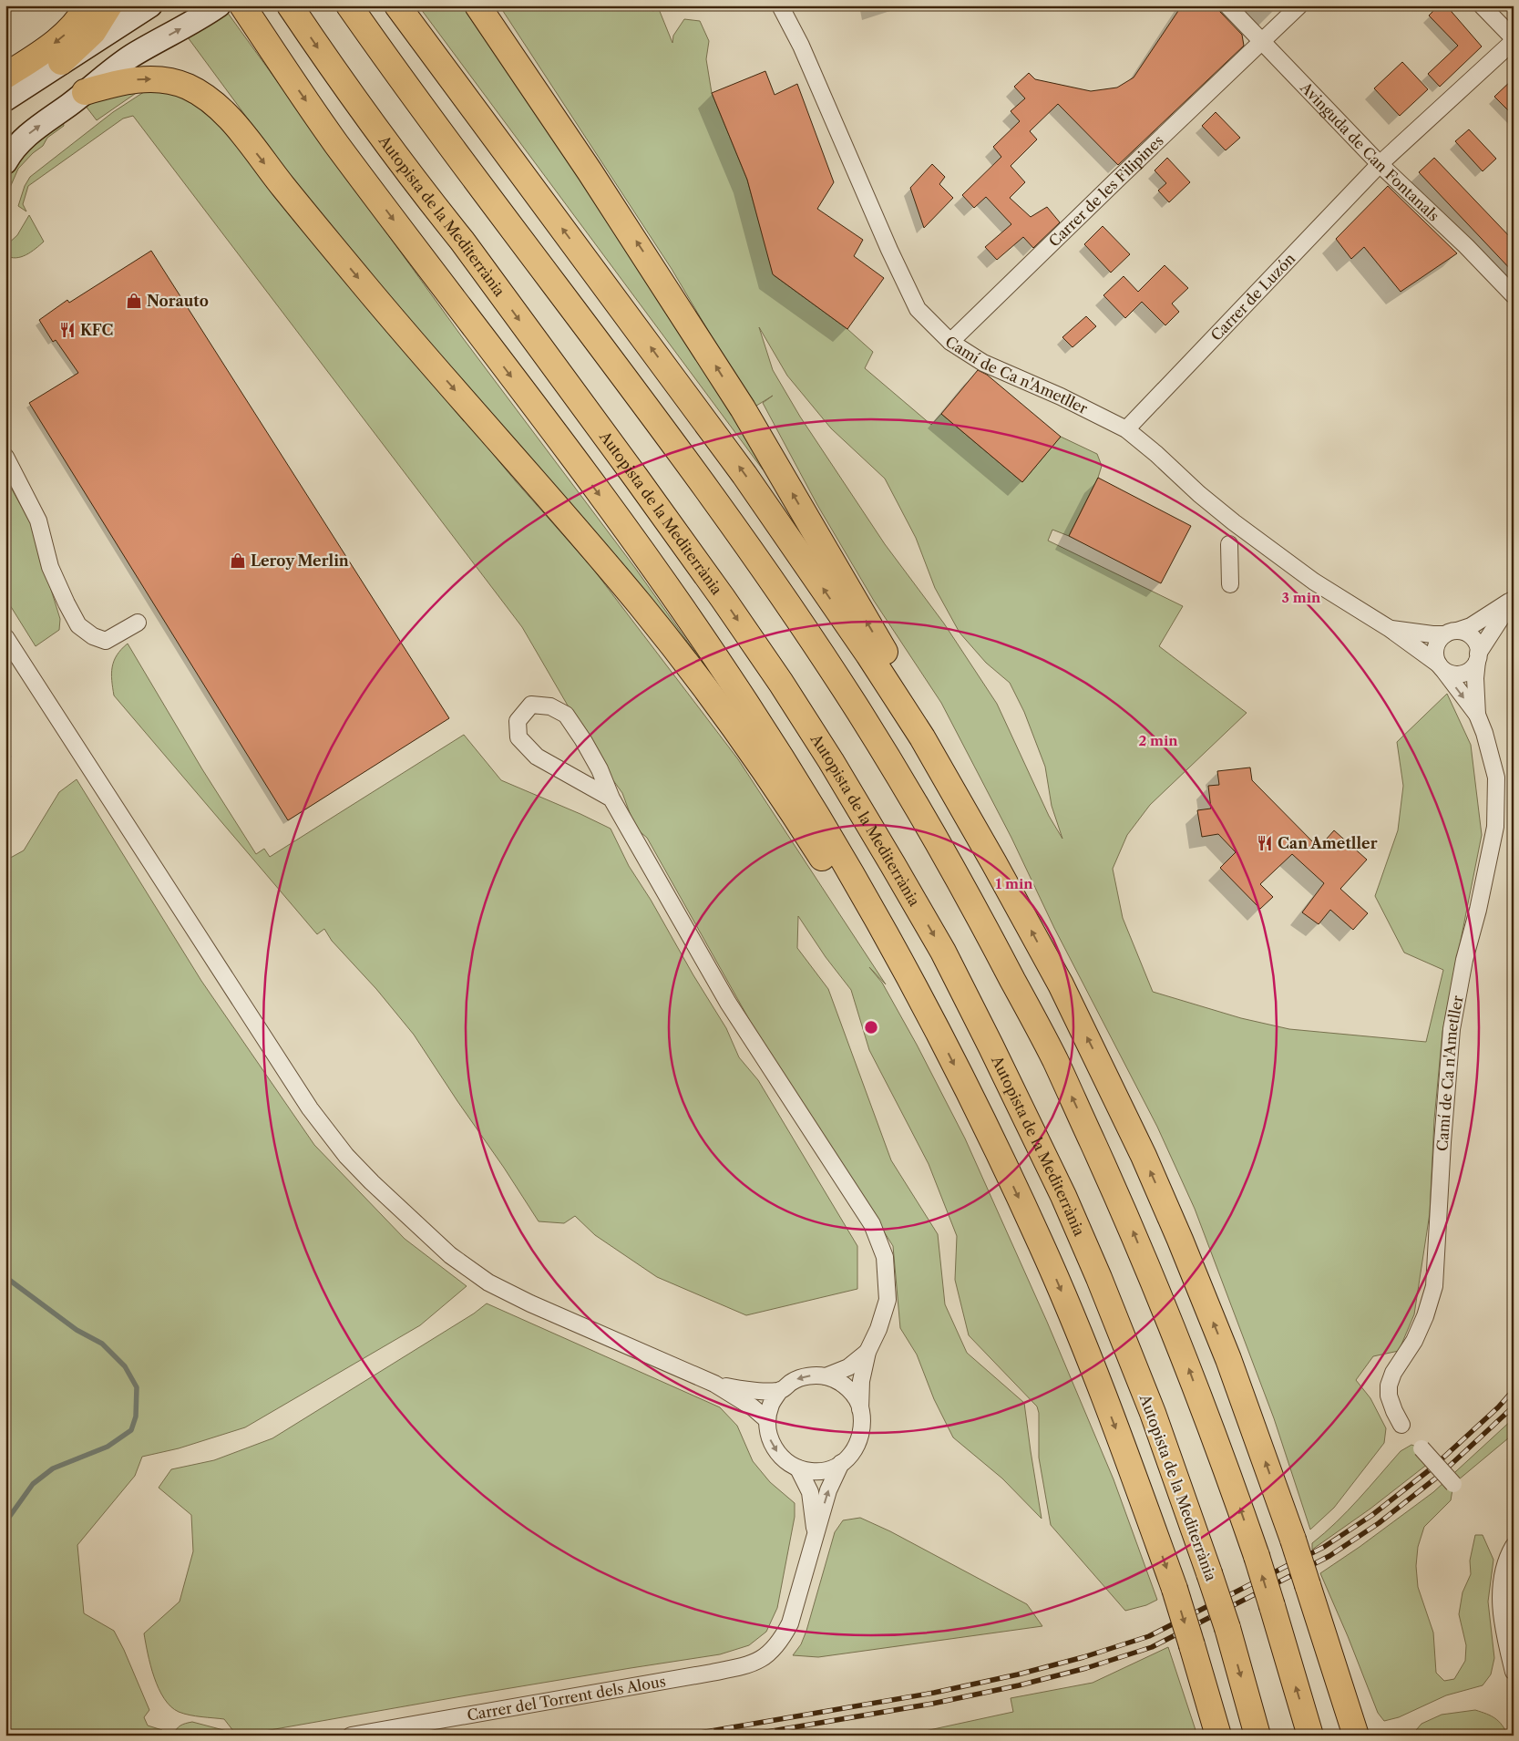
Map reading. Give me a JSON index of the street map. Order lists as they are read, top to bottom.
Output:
{
  "streets": {
    "highway": ["Autopista de la Mediterrània"],
    "street": [
      "Avinguda de Can Fontanals",
      "Carrer de les Filipines",
      "Carrer de Luzón",
      "Camí de Ca n'Ametller",
      "Carrer del Torrent dels Alous"
    ]
  },
  "crossings": [
    ["Avinguda de Can Fontanals", "Carrer de les Filipines"],
    ["Avinguda de Can Fontanals", "Carrer de Luzón"],
    ["Carrer de les Filipines", "Camí de Ca n'Ametller"],
    ["Carrer de Luzón", "Camí de Ca n'Ametller"]
  ],
  "places": {
    "shop": ["Norauto", "Leroy Merlin"],
    "restaurant": ["KFC", "Can Ametller"]
  },
  "rings": ["3 min", "2 min", "1 min"]
}
